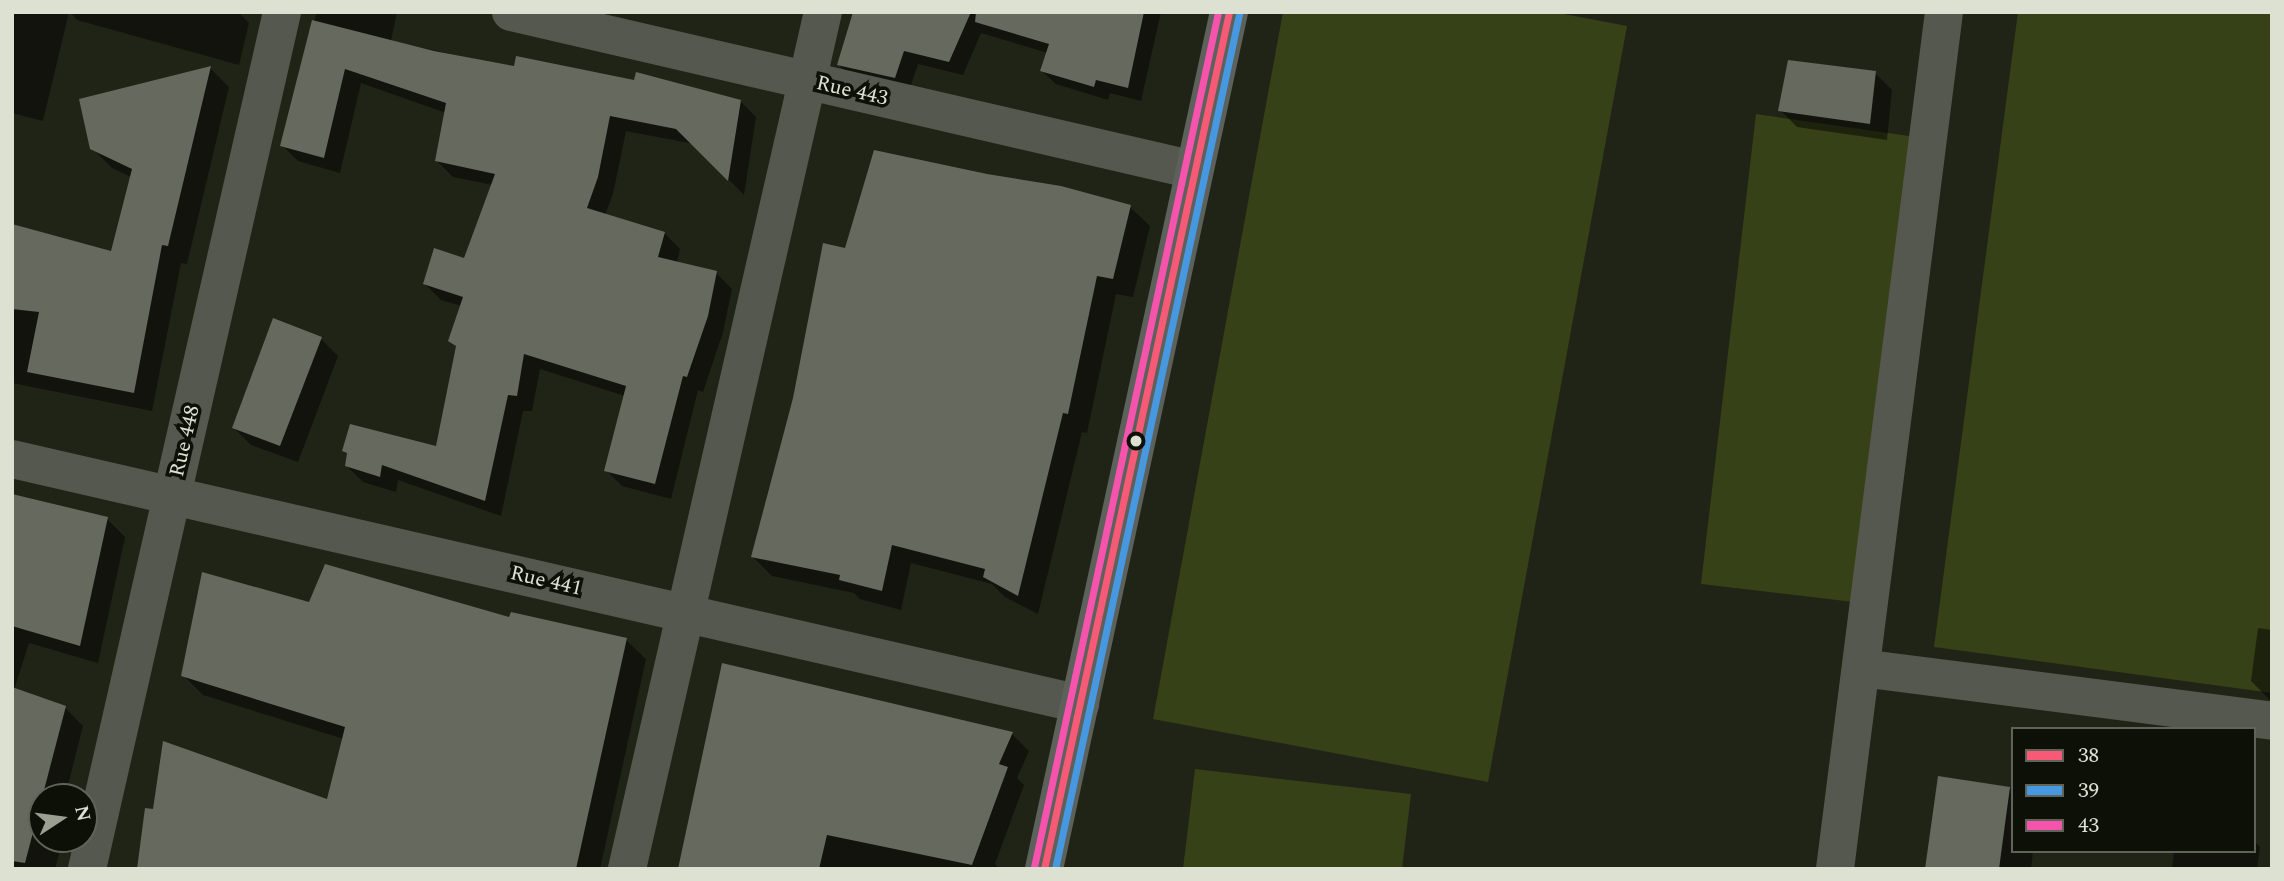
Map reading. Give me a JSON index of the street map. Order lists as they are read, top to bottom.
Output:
{
  "streets": {
    "street": ["Rue 443", "Rue 448", "Rue 441"]
  },
  "crossings": [
    ["Rue 448", "Rue 441"]
  ],
  "lines": ["transit line 38", "transit line 43", "transit line 39"],
  "legend": ["38", "39", "43"],
  "north": "right"
}
